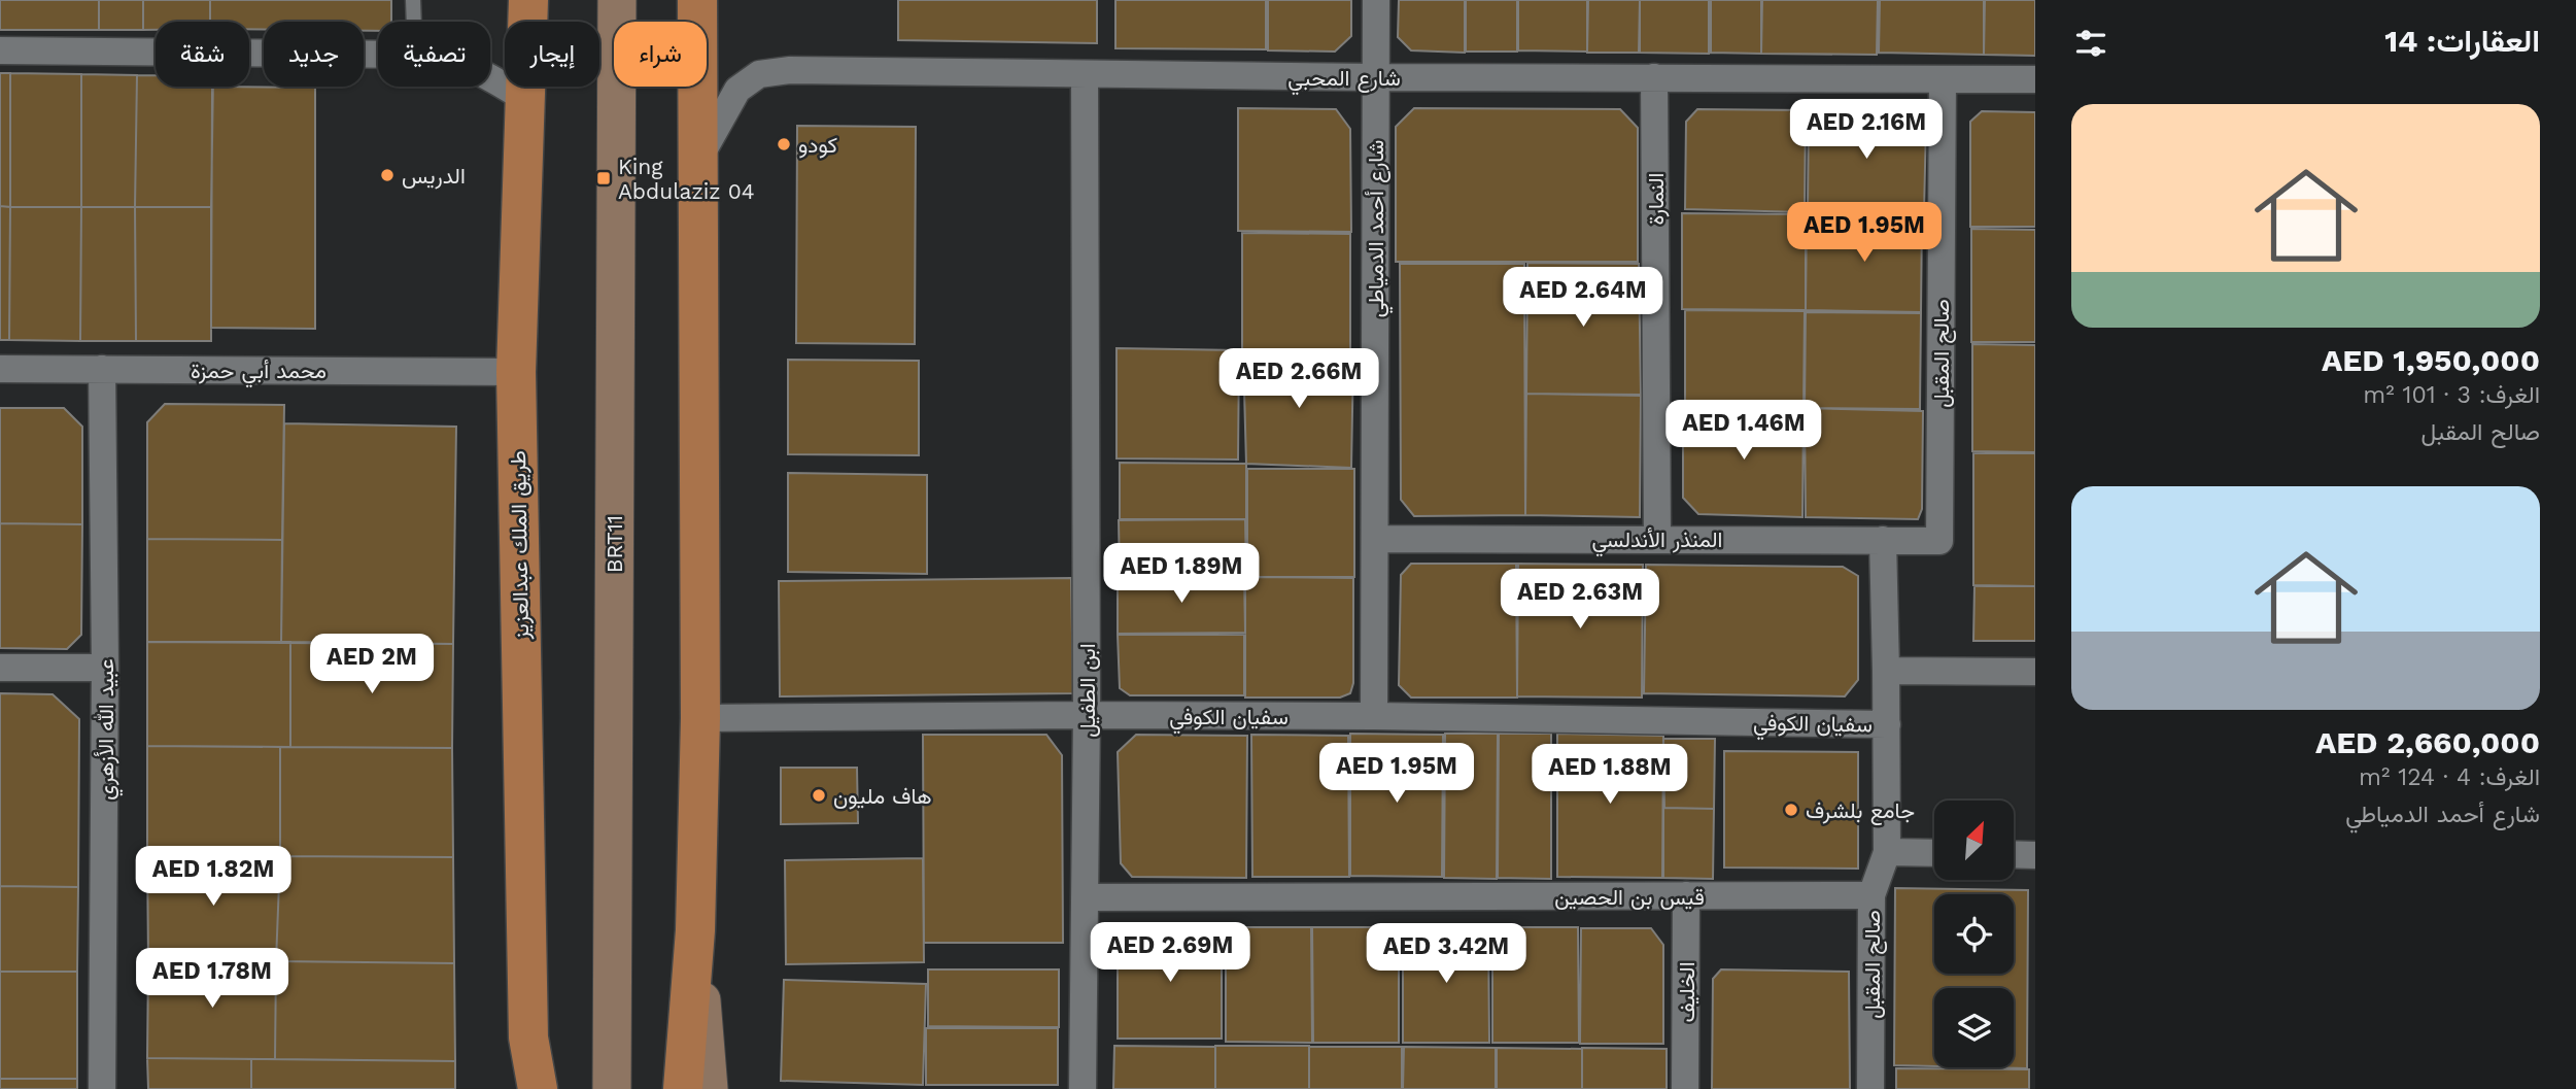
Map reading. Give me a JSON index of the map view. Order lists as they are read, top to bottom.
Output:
{
  "streets": {
    "main road": ["BRT11", "طريق الملك عبدالعزيز"],
    "street": [
      "شارع المحبي",
      "النمارة",
      "شارع أحمد الدمياطي",
      "صالح المقبل",
      "محمد أبي حمزة",
      "المنذر الأندلسي",
      "ابن الطفيل",
      "سفيان الكوفي",
      "عبيد الله الأزهري",
      "قيس بن الحصين",
      "الخليف"
    ]
  },
  "crossings": [
    ["شارع المحبي", "النمارة"],
    ["شارع المحبي", "شارع أحمد الدمياطي"],
    ["شارع المحبي", "صالح المقبل"],
    ["شارع المحبي", "ابن الطفيل"],
    ["النمارة", "المنذر الأندلسي"],
    ["شارع أحمد الدمياطي", "المنذر الأندلسي"],
    ["شارع أحمد الدمياطي", "سفيان الكوفي"],
    ["صالح المقبل", "المنذر الأندلسي"],
    ["صالح المقبل", "سفيان الكوفي"],
    ["صالح المقبل", "قيس بن الحصين"],
    ["محمد أبي حمزة", "طريق الملك عبدالعزيز"],
    ["محمد أبي حمزة", "عبيد الله الأزهري"],
    ["ابن الطفيل", "سفيان الكوفي"],
    ["ابن الطفيل", "قيس بن الحصين"],
    ["قيس بن الحصين", "الخليف"]
  ],
  "places": {
    "other": [
      "كودو",
      "الدريس",
      "هاف مليون",
      "جامع بلشرف"
    ],
    "transit": ["King Abdulaziz 04"]
  },
  "north": "top right",
  "page": {
    "heading": "العقارات: 14",
    "chip": [
      "شراء",
      "إيجار",
      "تصفية",
      "جديد",
      "شقة"
    ],
    "list": [
      {
        "name": "AED 1,950,000",
        "note": "الغرف: 3 · 101 m² · صالح المقبل"
      },
      {
        "name": "AED 2,660,000",
        "note": "الغرف: 4 · 124 m² · شارع أحمد الدمياطي"
      }
    ],
    "price": [
      "AED 2.16M",
      "AED 1.95M",
      "AED 2.64M",
      "AED 2.66M",
      "AED 1.46M",
      "AED 1.89M",
      "AED 2.63M",
      "AED 2M",
      "AED 1.95M",
      "AED 1.88M",
      "AED 1.82M",
      "AED 2.69M",
      "AED 3.42M",
      "AED 1.78M"
    ]
  }
}
